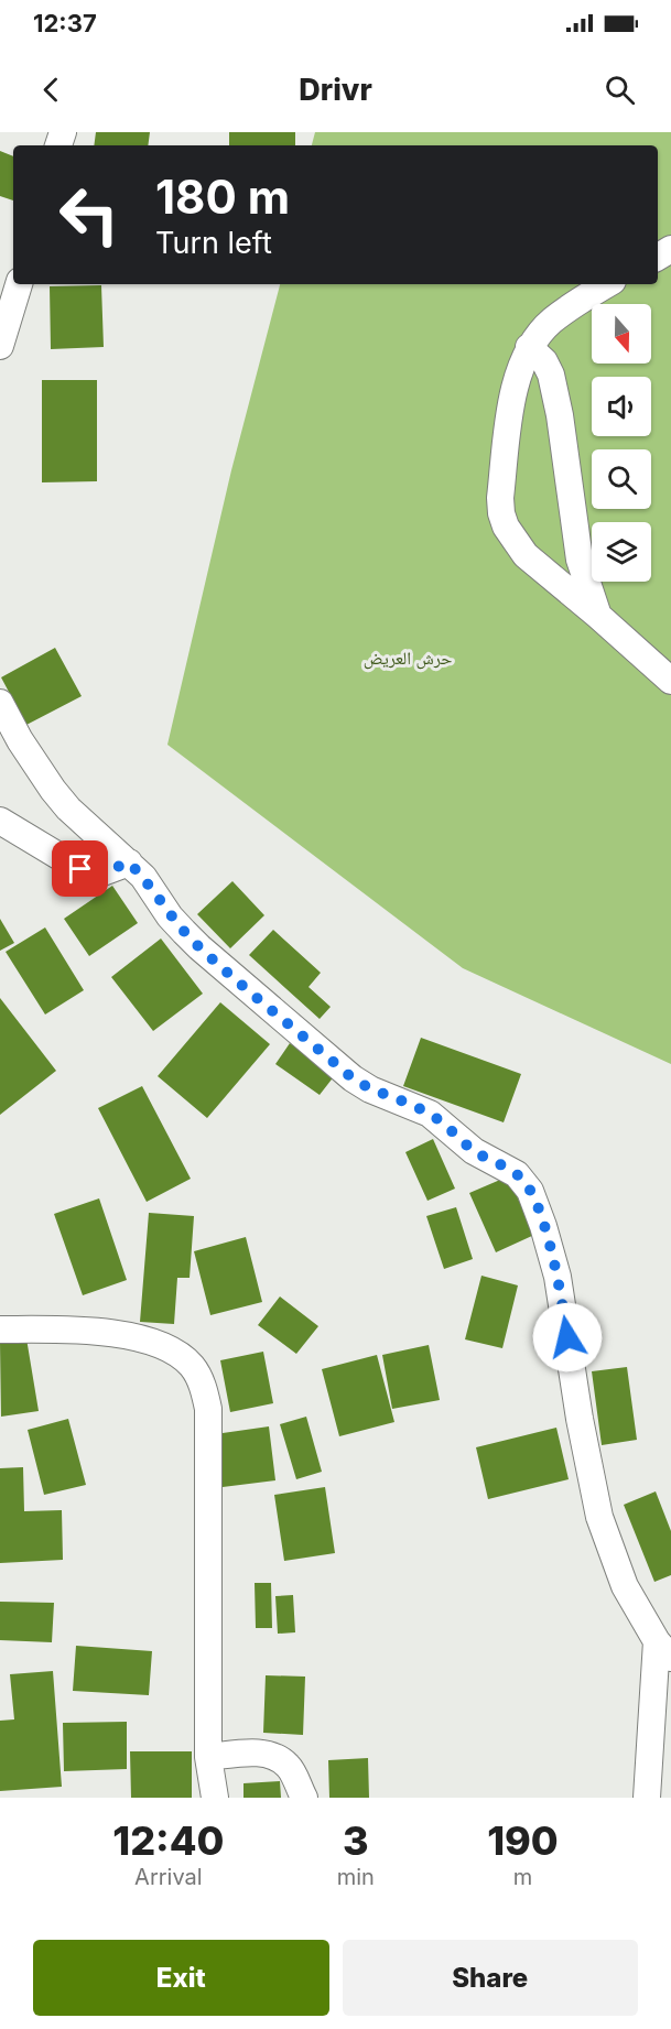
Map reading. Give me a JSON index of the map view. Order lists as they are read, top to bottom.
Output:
{
  "parks": ["حرش العريض"],
  "north": "bottom",
  "page": {
    "status": "12:37",
    "header": "Drivr",
    "turn": ["180 m", "Turn left"],
    "eta": [
      "12:40",
      "Arrival",
      "3",
      "min",
      "190",
      "m"
    ],
    "buttons": ["Exit", "Share"]
  }
}
